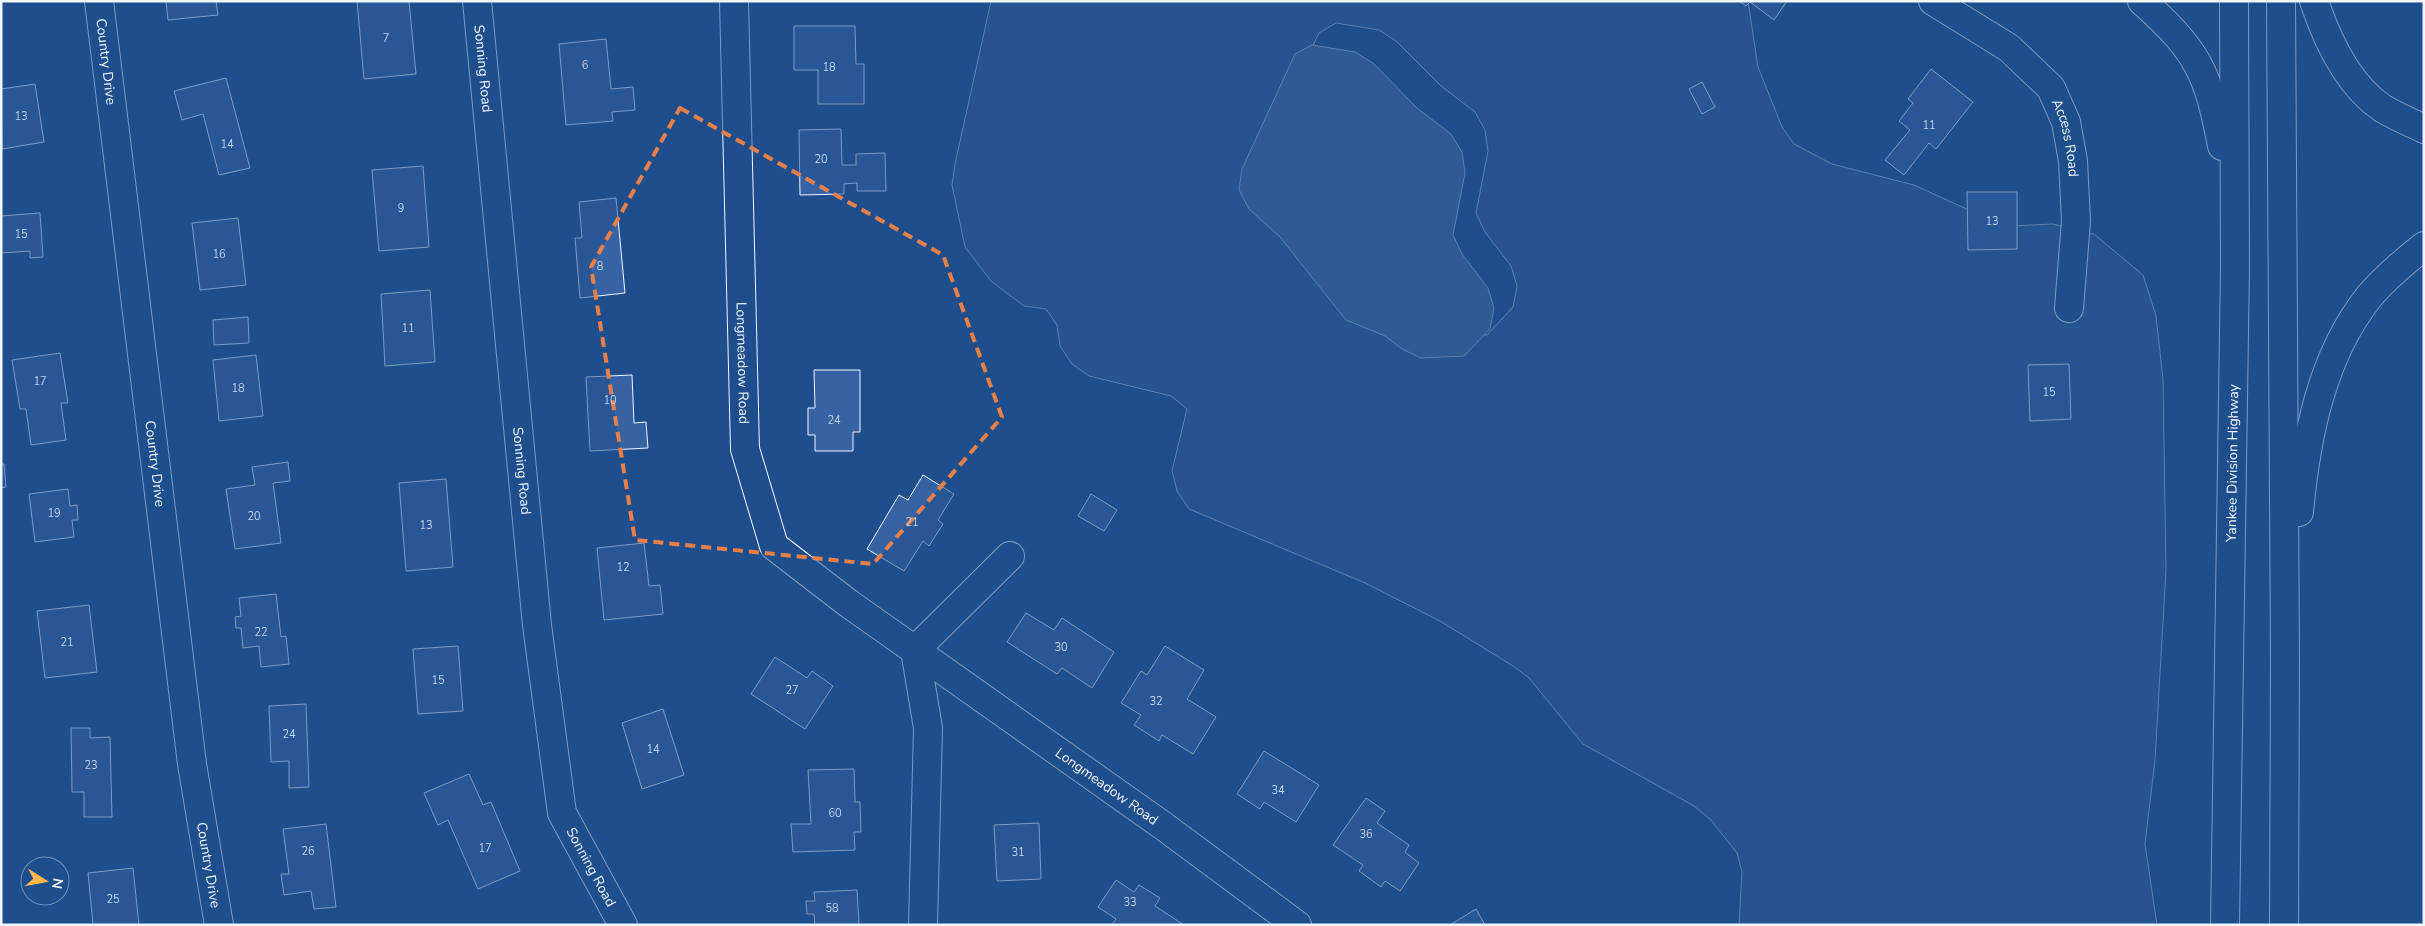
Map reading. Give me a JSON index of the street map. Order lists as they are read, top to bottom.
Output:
{
  "streets": {
    "main road": [
      "Country Drive",
      "Sonning Road",
      "Access Road",
      "Longmeadow Road",
      "Yankee Division Highway"
    ]
  },
  "house_numbers": [
    "7",
    "6",
    "18",
    "13",
    "11",
    "14",
    "20",
    "9",
    "13",
    "15",
    "16",
    "8",
    "11",
    "17",
    "18",
    "15",
    "10",
    "24",
    "19",
    "20",
    "21",
    "13",
    "12",
    "22",
    "21",
    "30",
    "15",
    "27",
    "32",
    "24",
    "14",
    "23",
    "34",
    "60",
    "36",
    "17",
    "26",
    "31",
    "25",
    "33",
    "58"
  ],
  "north": "right"
}
